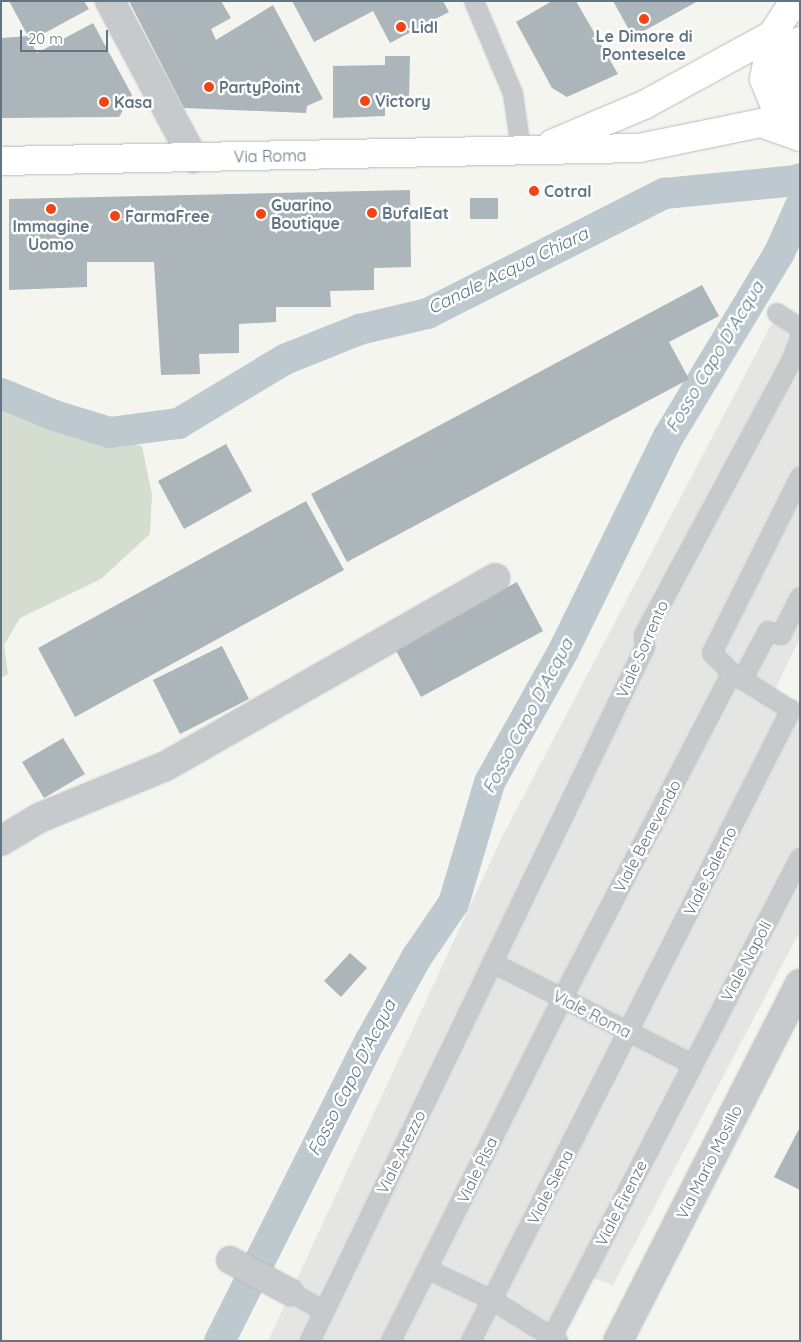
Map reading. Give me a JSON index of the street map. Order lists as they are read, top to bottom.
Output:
{
  "streets": {
    "main road": ["Via Roma"],
    "street": ["Via Mario Mosillo"],
    "lane": [
      "Viale Sorrento",
      "Viale Benevendo",
      "Viale Salerno",
      "Viale Napoli",
      "Viale Roma",
      "Viale Arezzo",
      "Viale Pisa",
      "Viale Siena",
      "Viale Firenze"
    ]
  },
  "crossings": [
    ["Viale Sorrento", "Viale Roma"],
    ["Viale Sorrento", "Viale Arezzo"],
    ["Viale Benevendo", "Viale Salerno"],
    ["Viale Benevendo", "Viale Roma"],
    ["Viale Benevendo", "Viale Pisa"],
    ["Viale Salerno", "Viale Roma"],
    ["Viale Salerno", "Viale Siena"],
    ["Viale Napoli", "Viale Roma"],
    ["Viale Napoli", "Viale Firenze"],
    ["Viale Roma", "Viale Arezzo"],
    ["Viale Roma", "Viale Pisa"],
    ["Viale Roma", "Viale Siena"],
    ["Viale Roma", "Viale Firenze"]
  ],
  "water": ["Canale Acqua Chiara", "Fosso Capo D'Acqua"],
  "places": [
    "Le Dimore di Ponteselce",
    "Lidl",
    "PartyPoint",
    "Victory",
    "Kasa",
    "Cotral",
    "Immagine Uomo",
    "BufalEat",
    "Guarino Boutique",
    "FarmaFree"
  ],
  "scale_bar": "20 m"
}
